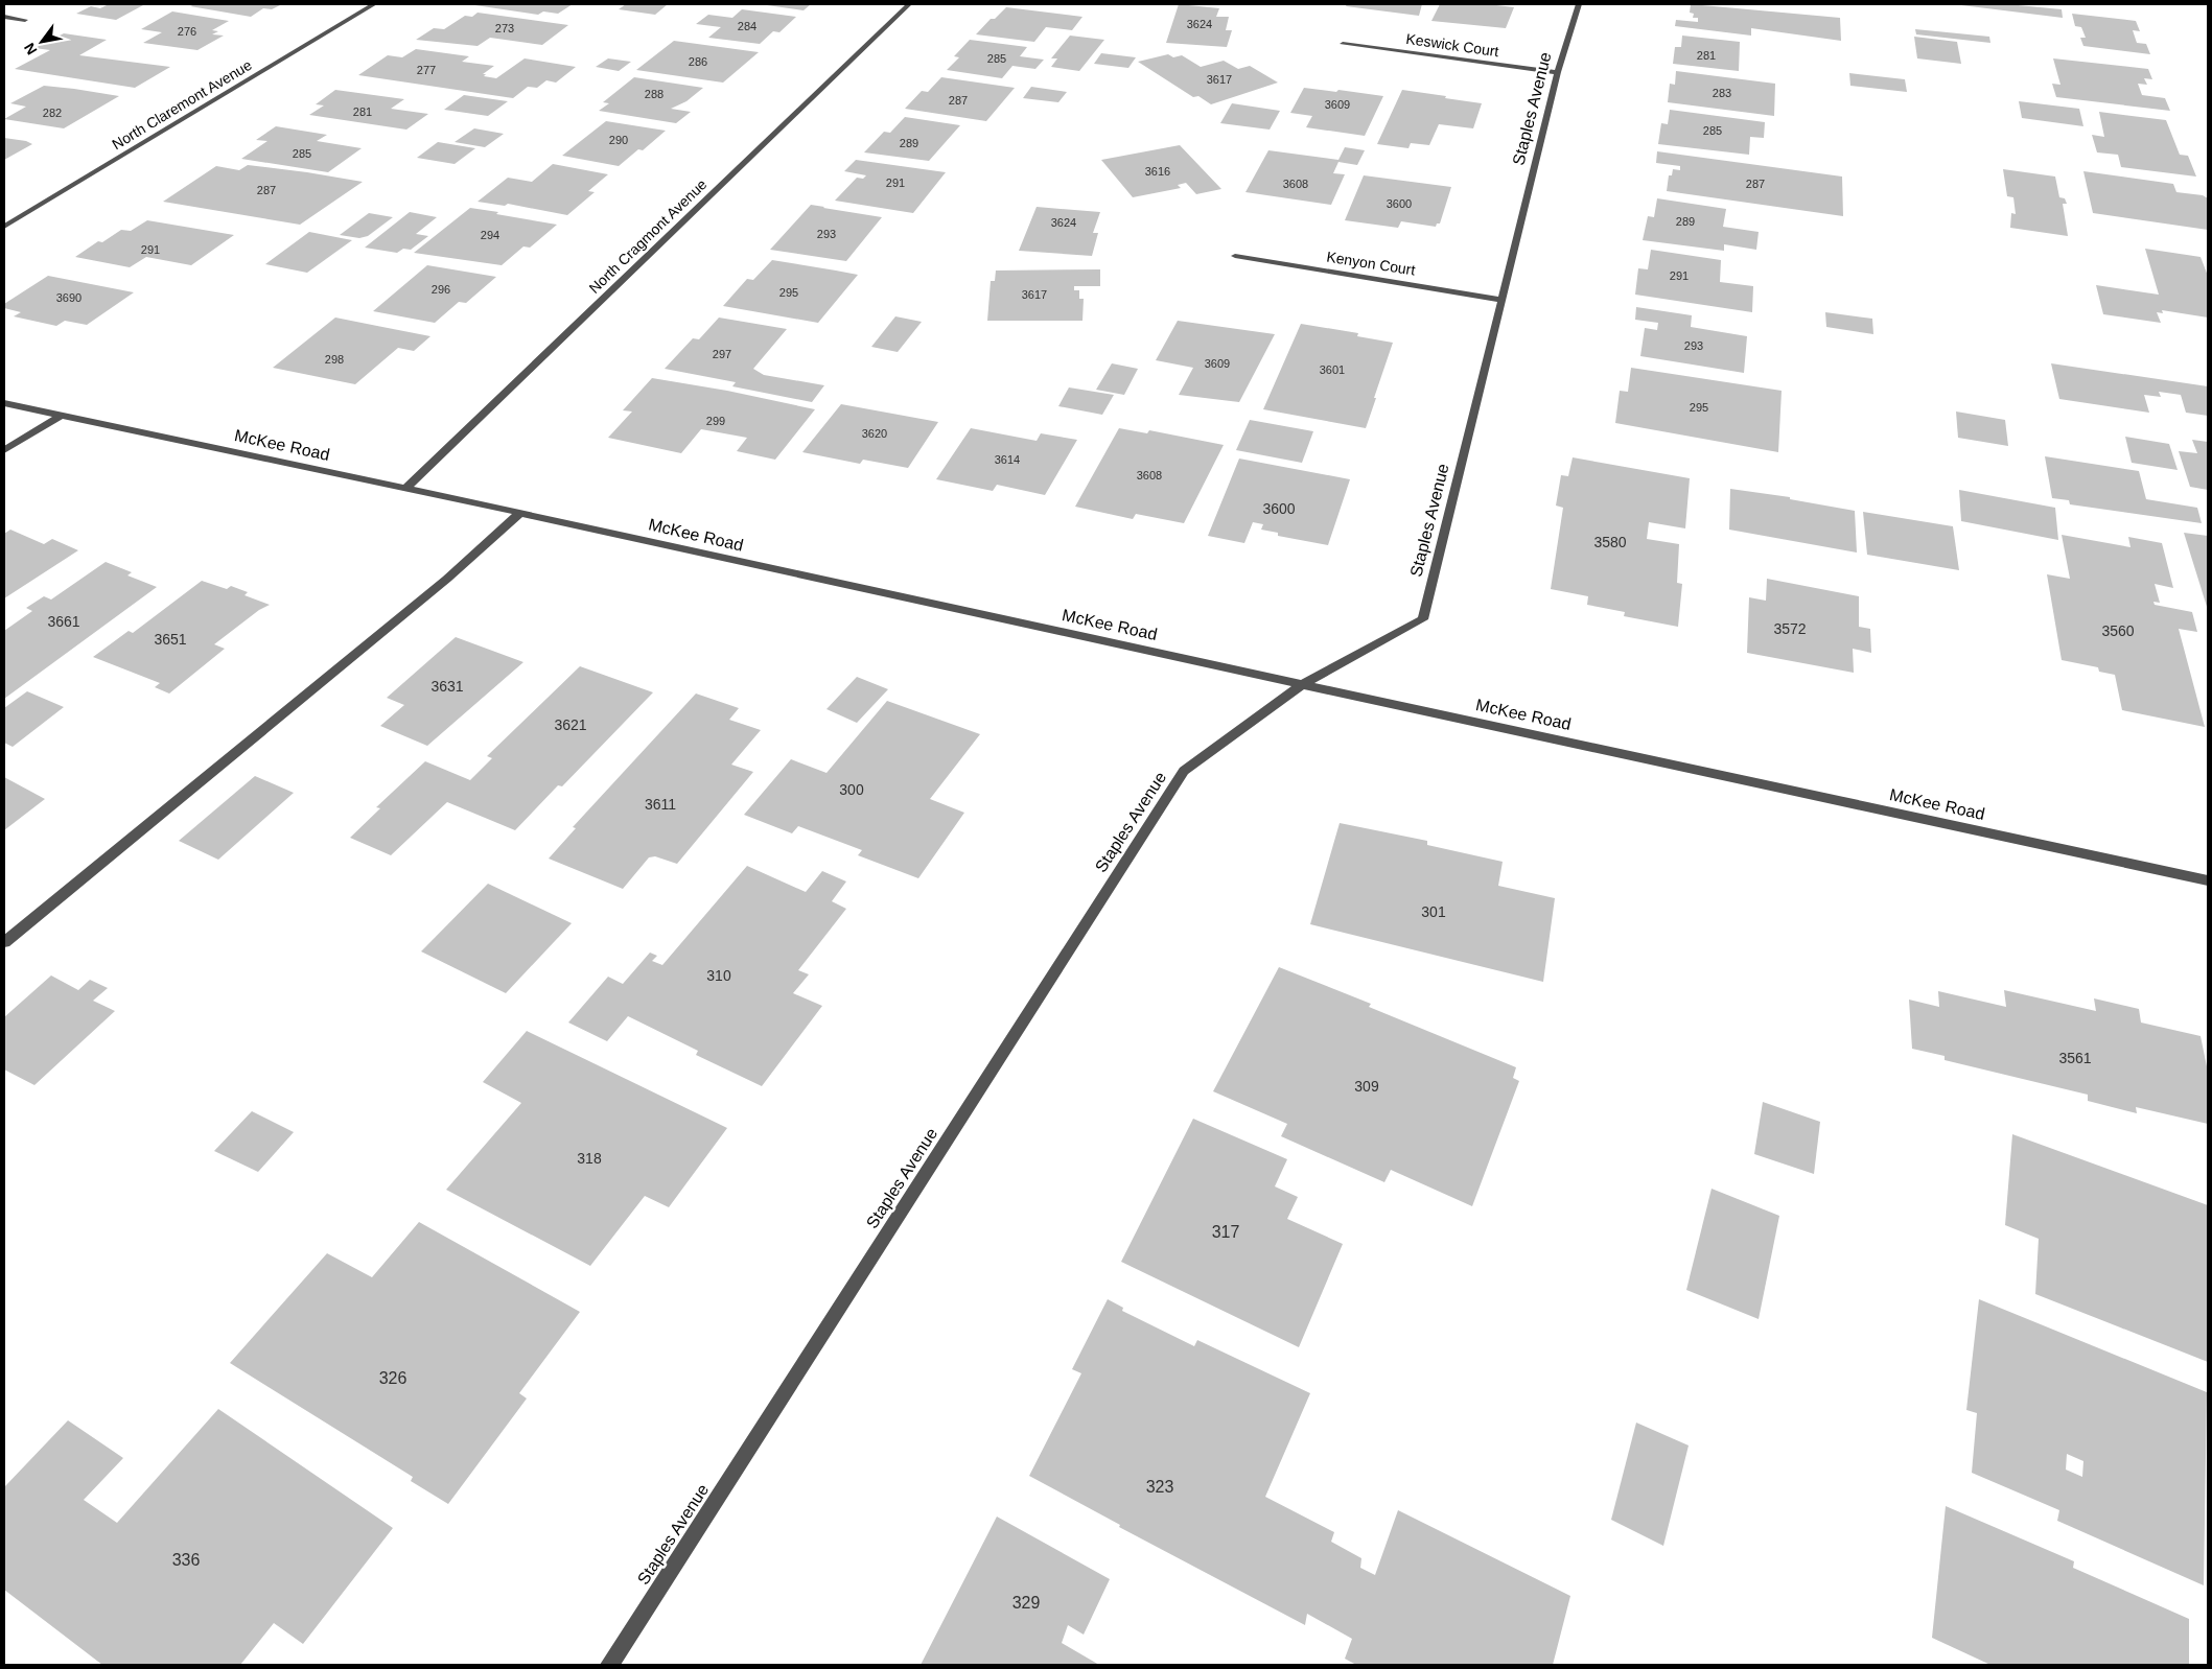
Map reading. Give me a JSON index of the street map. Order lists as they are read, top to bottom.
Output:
{
  "streets": {
    "street": [
      "Keswick Court",
      "North Claremont Avenue",
      "Staples Avenue",
      "North Cragmont Avenue",
      "Kenyon Court",
      "McKee Road"
    ]
  },
  "crossings": [
    ["Keswick Court", "Staples Avenue"],
    ["Staples Avenue", "Kenyon Court"],
    ["Staples Avenue", "McKee Road"],
    ["North Cragmont Avenue", "McKee Road"]
  ],
  "house_numbers": [
    "3624",
    "284",
    "273",
    "276",
    "281",
    "285",
    "286",
    "277",
    "3617",
    "283",
    "288",
    "287",
    "3609",
    "281",
    "282",
    "285",
    "290",
    "289",
    "285",
    "3616",
    "291",
    "3608",
    "287",
    "287",
    "3600",
    "289",
    "3624",
    "293",
    "294",
    "291",
    "291",
    "296",
    "295",
    "3617",
    "3690",
    "293",
    "297",
    "298",
    "3609",
    "3601",
    "295",
    "299",
    "3620",
    "3614",
    "3608",
    "3600",
    "3580",
    "3661",
    "3572",
    "3560",
    "3651",
    "3631",
    "3621",
    "300",
    "3611",
    "301",
    "310",
    "3561",
    "309",
    "318",
    "317",
    "326",
    "323",
    "336",
    "329"
  ],
  "north": "bottom left"
}
